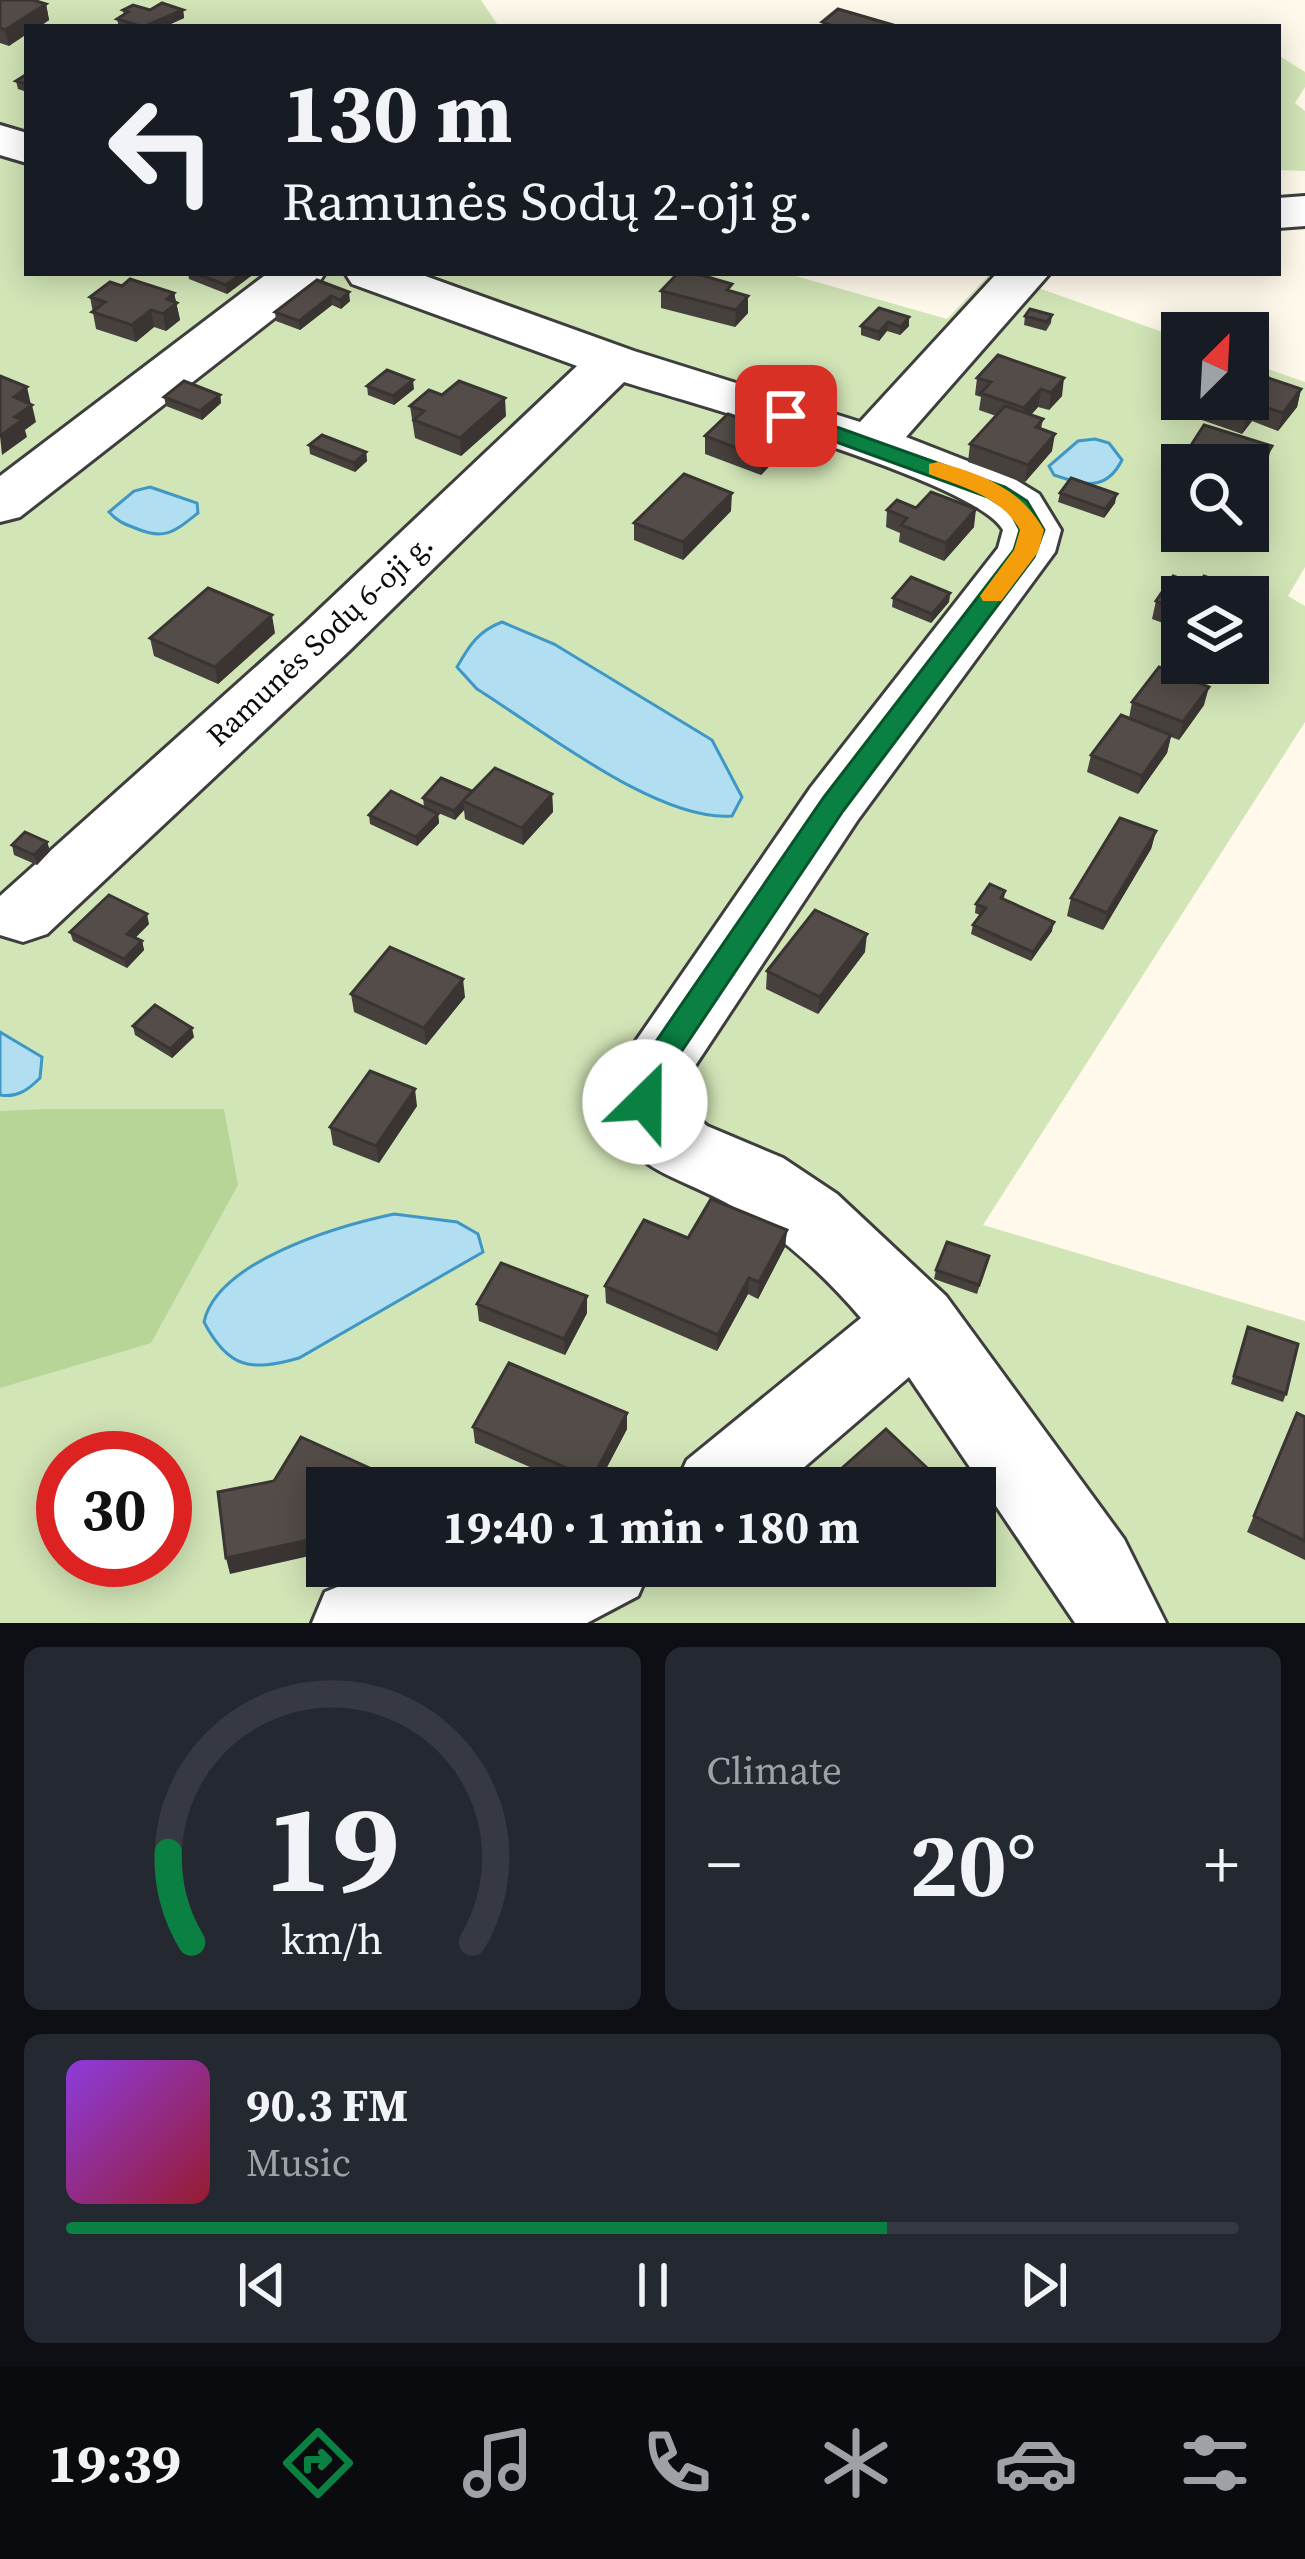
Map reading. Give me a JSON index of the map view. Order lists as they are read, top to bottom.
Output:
{
  "streets": {
    "street": ["Ramunės Sodų 6-oji g."]
  },
  "north": "top right",
  "page": {
    "turn": ["130 m", "Ramunės Sodų 2-oji g."],
    "limit": "30",
    "trip": "19:40 · 1 min · 180 m",
    "tile": "Climate",
    "heat": ["−", "20°", "+"],
    "song": ["90.3 FM", "Music"],
    "tabs": "19:39",
    "gauge": ["19", "km/h"]
  }
}
